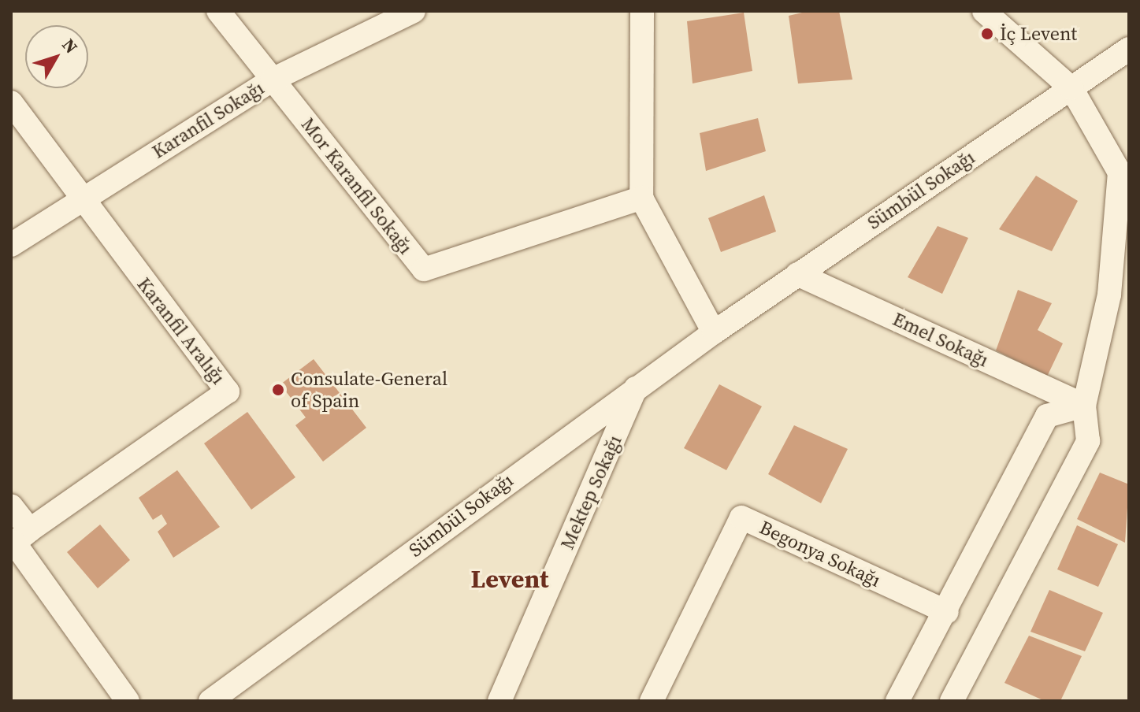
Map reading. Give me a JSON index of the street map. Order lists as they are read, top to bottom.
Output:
{
  "streets": {
    "street": [
      "Karanfil Sokağı",
      "Mor Karanfil Sokağı",
      "Sümbül Sokağı",
      "Karanfil Aralığı",
      "Emel Sokağı",
      "Mektep Sokağı",
      "Begonya Sokağı"
    ]
  },
  "crossings": [
    ["Karanfil Sokağı", "Mor Karanfil Sokağı"],
    ["Karanfil Sokağı", "Karanfil Aralığı"],
    ["Sümbül Sokağı", "Emel Sokağı"],
    ["Sümbül Sokağı", "Mektep Sokağı"]
  ],
  "districts": ["Levent"],
  "places": ["İç Levent", "Consulate-General of Spain"],
  "north": "top right"
}
